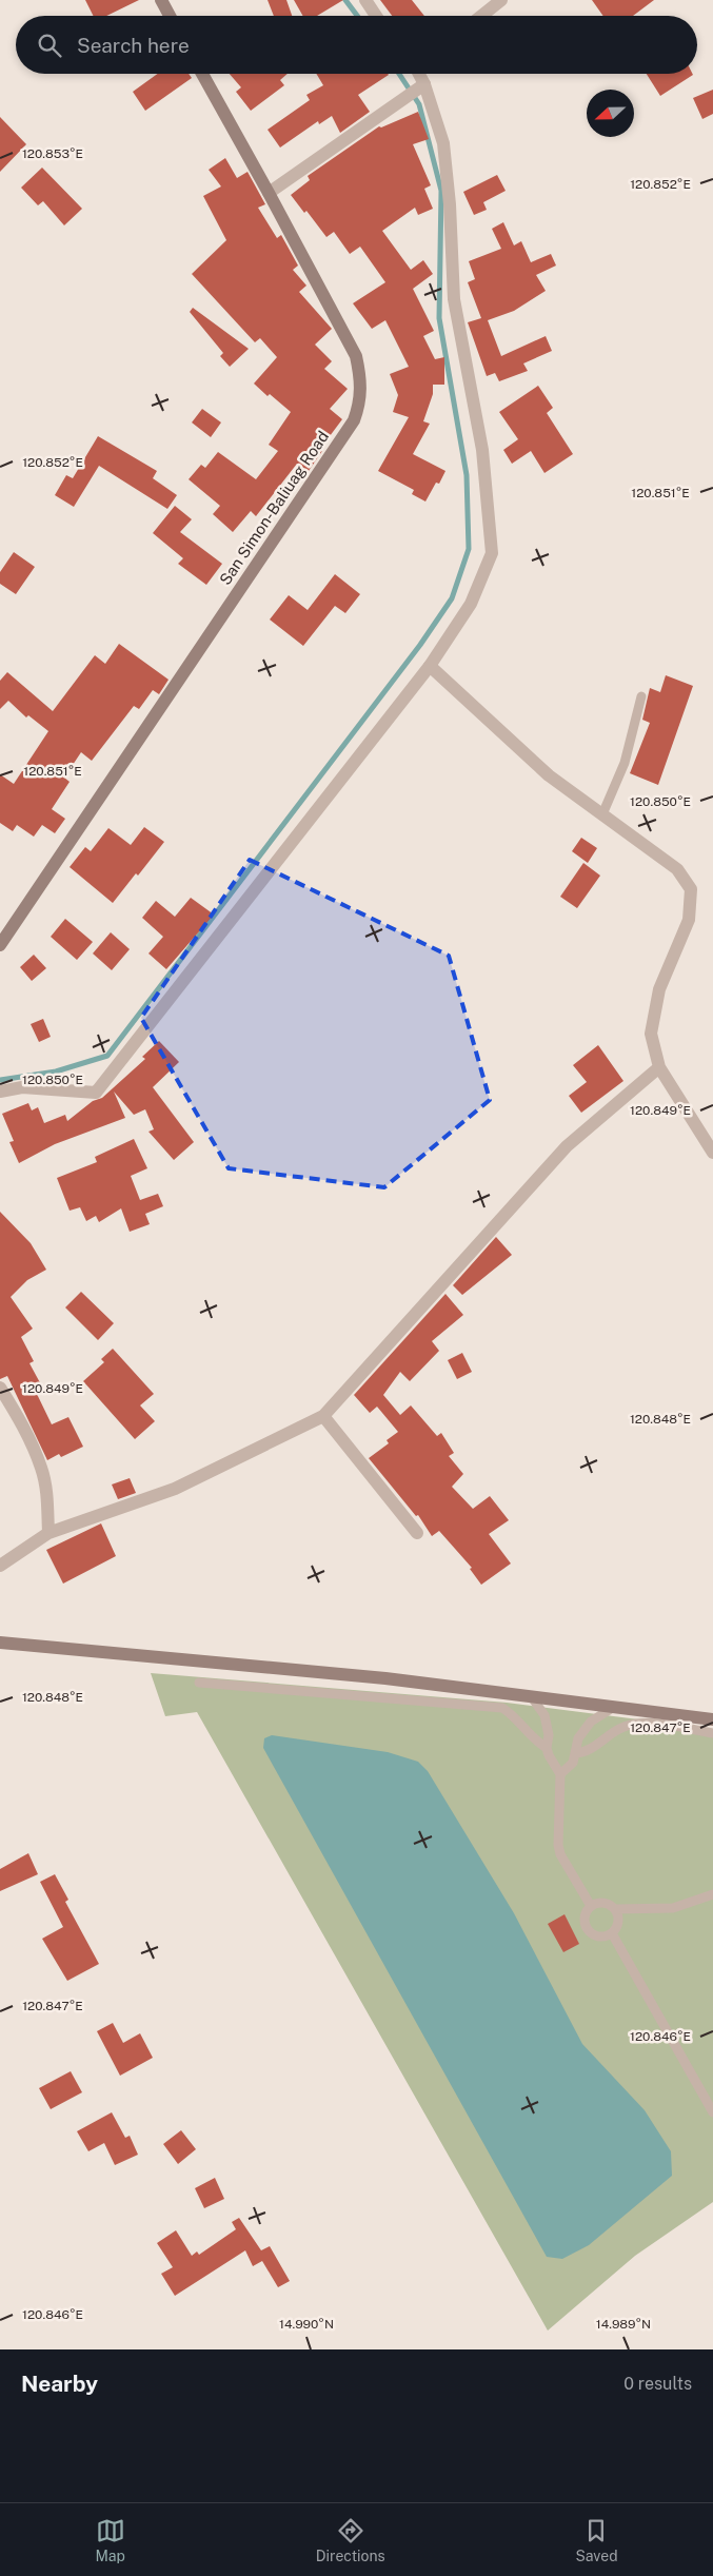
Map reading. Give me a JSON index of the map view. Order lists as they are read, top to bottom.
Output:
{
  "streets": {
    "main road": ["San Simon-Baliuag Road"]
  },
  "north": "left",
  "page": {
    "search": "Search here",
    "heading": ["Nearby", "0 results"],
    "nav": ["Map", "Directions", "Saved"]
  },
  "coordinates": [
    "120.853°E",
    "120.852°E",
    "120.851°E",
    "120.850°E",
    "120.849°E",
    "120.848°E",
    "120.847°E",
    "120.846°E",
    "14.990°N",
    "14.989°N"
  ]
}
